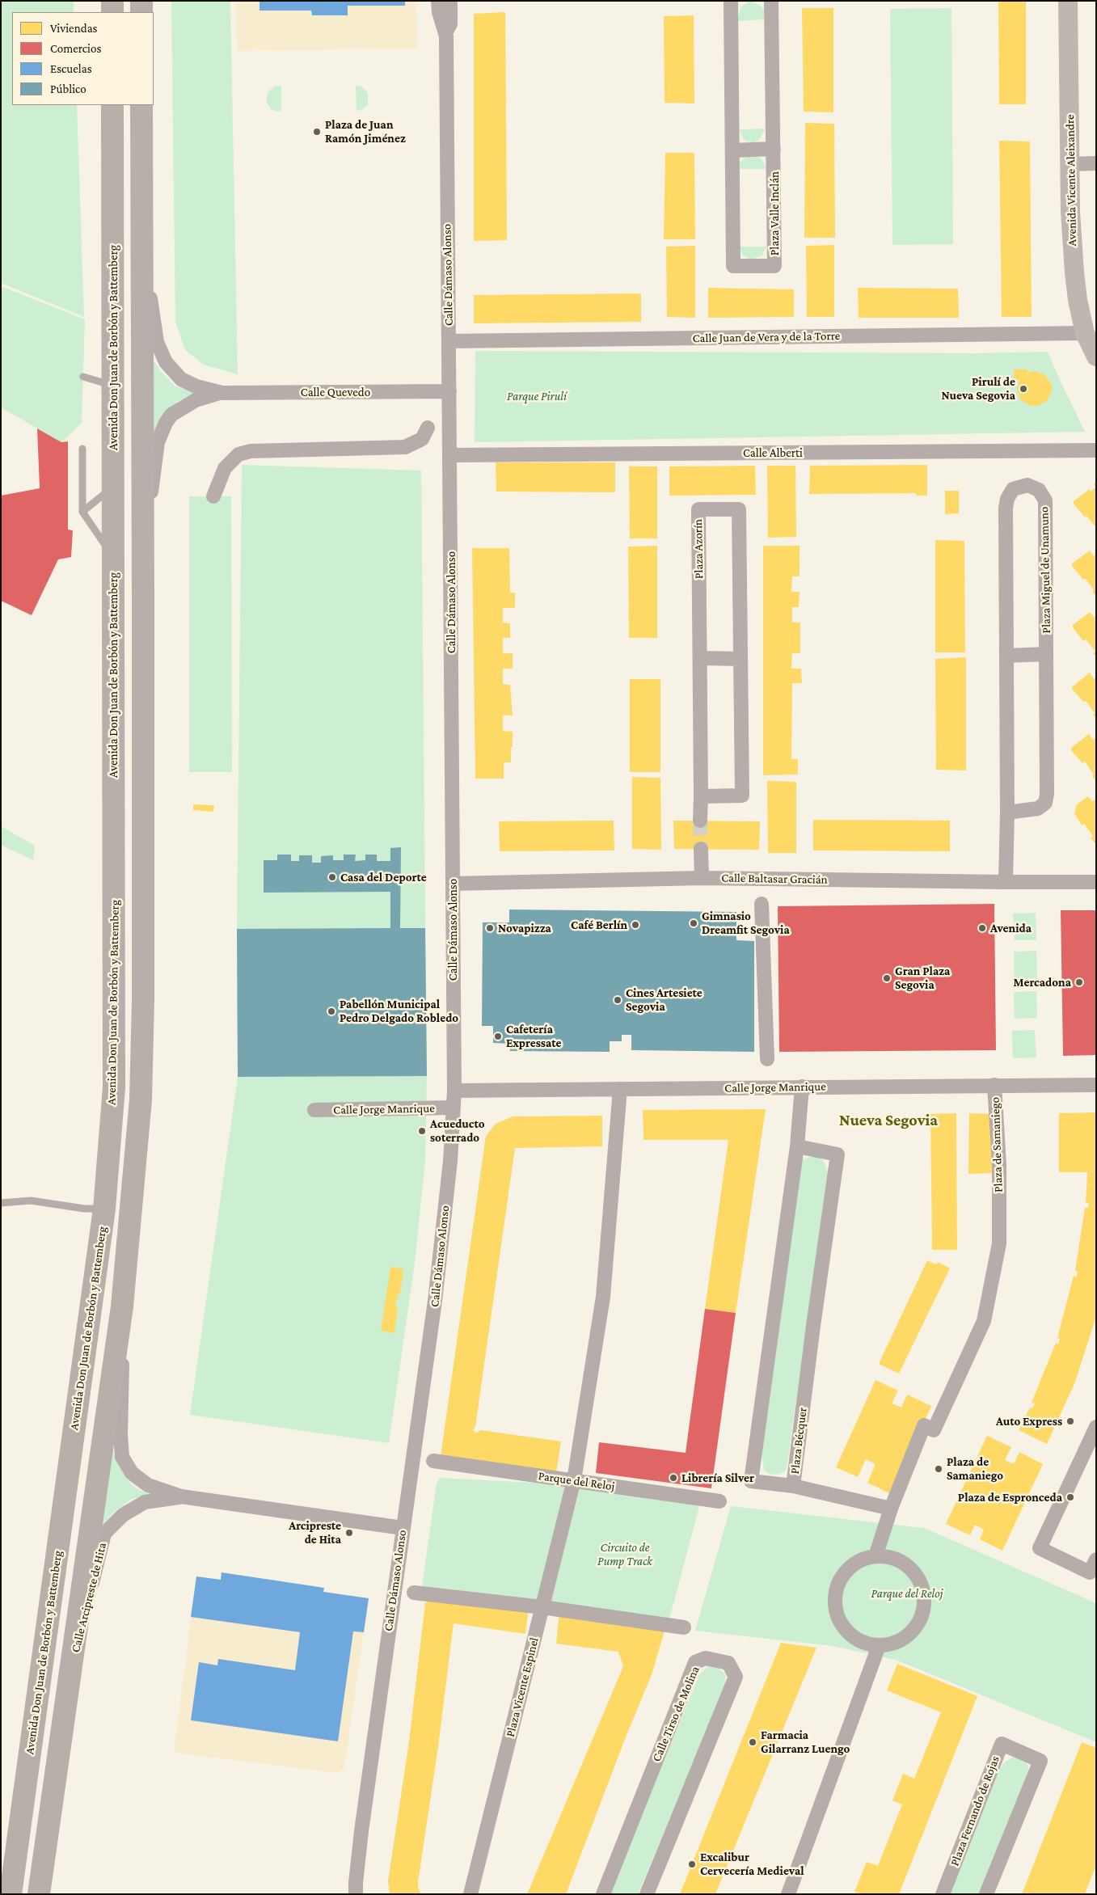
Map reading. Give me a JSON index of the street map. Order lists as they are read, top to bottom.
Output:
{
  "streets": {
    "main road": ["Avenida Don Juan de Borbón y Battemberg"],
    "street": [
      "Avenida Vicente Aleixandre",
      "Plaza Valle Inclán",
      "Calle Dámaso Alonso",
      "Calle Juan de Vera y de la Torre",
      "Calle Quevedo",
      "Calle Alberti",
      "Plaza Azorín",
      "Plaza Miguel de Unamuno",
      "Calle Baltasar Gracián",
      "Calle Jorge Manrique",
      "Plaza de Samaniego",
      "Plaza Bécquer",
      "Parque del Reloj",
      "Calle Arcipreste de Hita",
      "Plaza Vicente Espinel",
      "Calle Tirso de Molina",
      "Plaza Fernando de Rojas"
    ]
  },
  "crossings": [
    ["Avenida Vicente Aleixandre", "Calle Juan de Vera y de la Torre"],
    ["Calle Dámaso Alonso", "Calle Juan de Vera y de la Torre"],
    ["Calle Dámaso Alonso", "Calle Quevedo"],
    ["Calle Dámaso Alonso", "Calle Alberti"],
    ["Calle Dámaso Alonso", "Calle Baltasar Gracián"],
    ["Calle Dámaso Alonso", "Calle Jorge Manrique"],
    ["Calle Dámaso Alonso", "Calle Arcipreste de Hita"],
    ["Plaza Miguel de Unamuno", "Calle Baltasar Gracián"],
    ["Calle Jorge Manrique", "Plaza de Samaniego"],
    ["Calle Jorge Manrique", "Plaza Bécquer"],
    ["Calle Jorge Manrique", "Plaza Vicente Espinel"],
    ["Parque del Reloj", "Plaza Vicente Espinel"]
  ],
  "districts": ["Nueva Segovia"],
  "parks": ["Parque Pirulí", "Circuito de Pump Track", "Parque del Reloj"],
  "places": [
    "Plaza de Juan Ramón Jiménez",
    "Pirulí de Nueva Segovia",
    "Casa del Deporte",
    "Gimnasio Dreamfit Segovia",
    "Café Berlín",
    "Novapizza",
    "Avenida",
    "Gran Plaza Segovia",
    "Mercadona",
    "Cines Artesiete Segovia",
    "Pabellón Municipal Pedro Delgado Robledo",
    "Cafetería Expressate",
    "Acueducto soterrado",
    "Auto Express",
    "Plaza de Samaniego",
    "Librería Silver",
    "Plaza de Espronceda",
    "Arcipreste de Hita",
    "Farmacia Gilarranz Luengo",
    "Excalibur Cervecería Medieval"
  ],
  "legend": [
    "Viviendas",
    "Comercios",
    "Escuelas",
    "Público"
  ]
}
